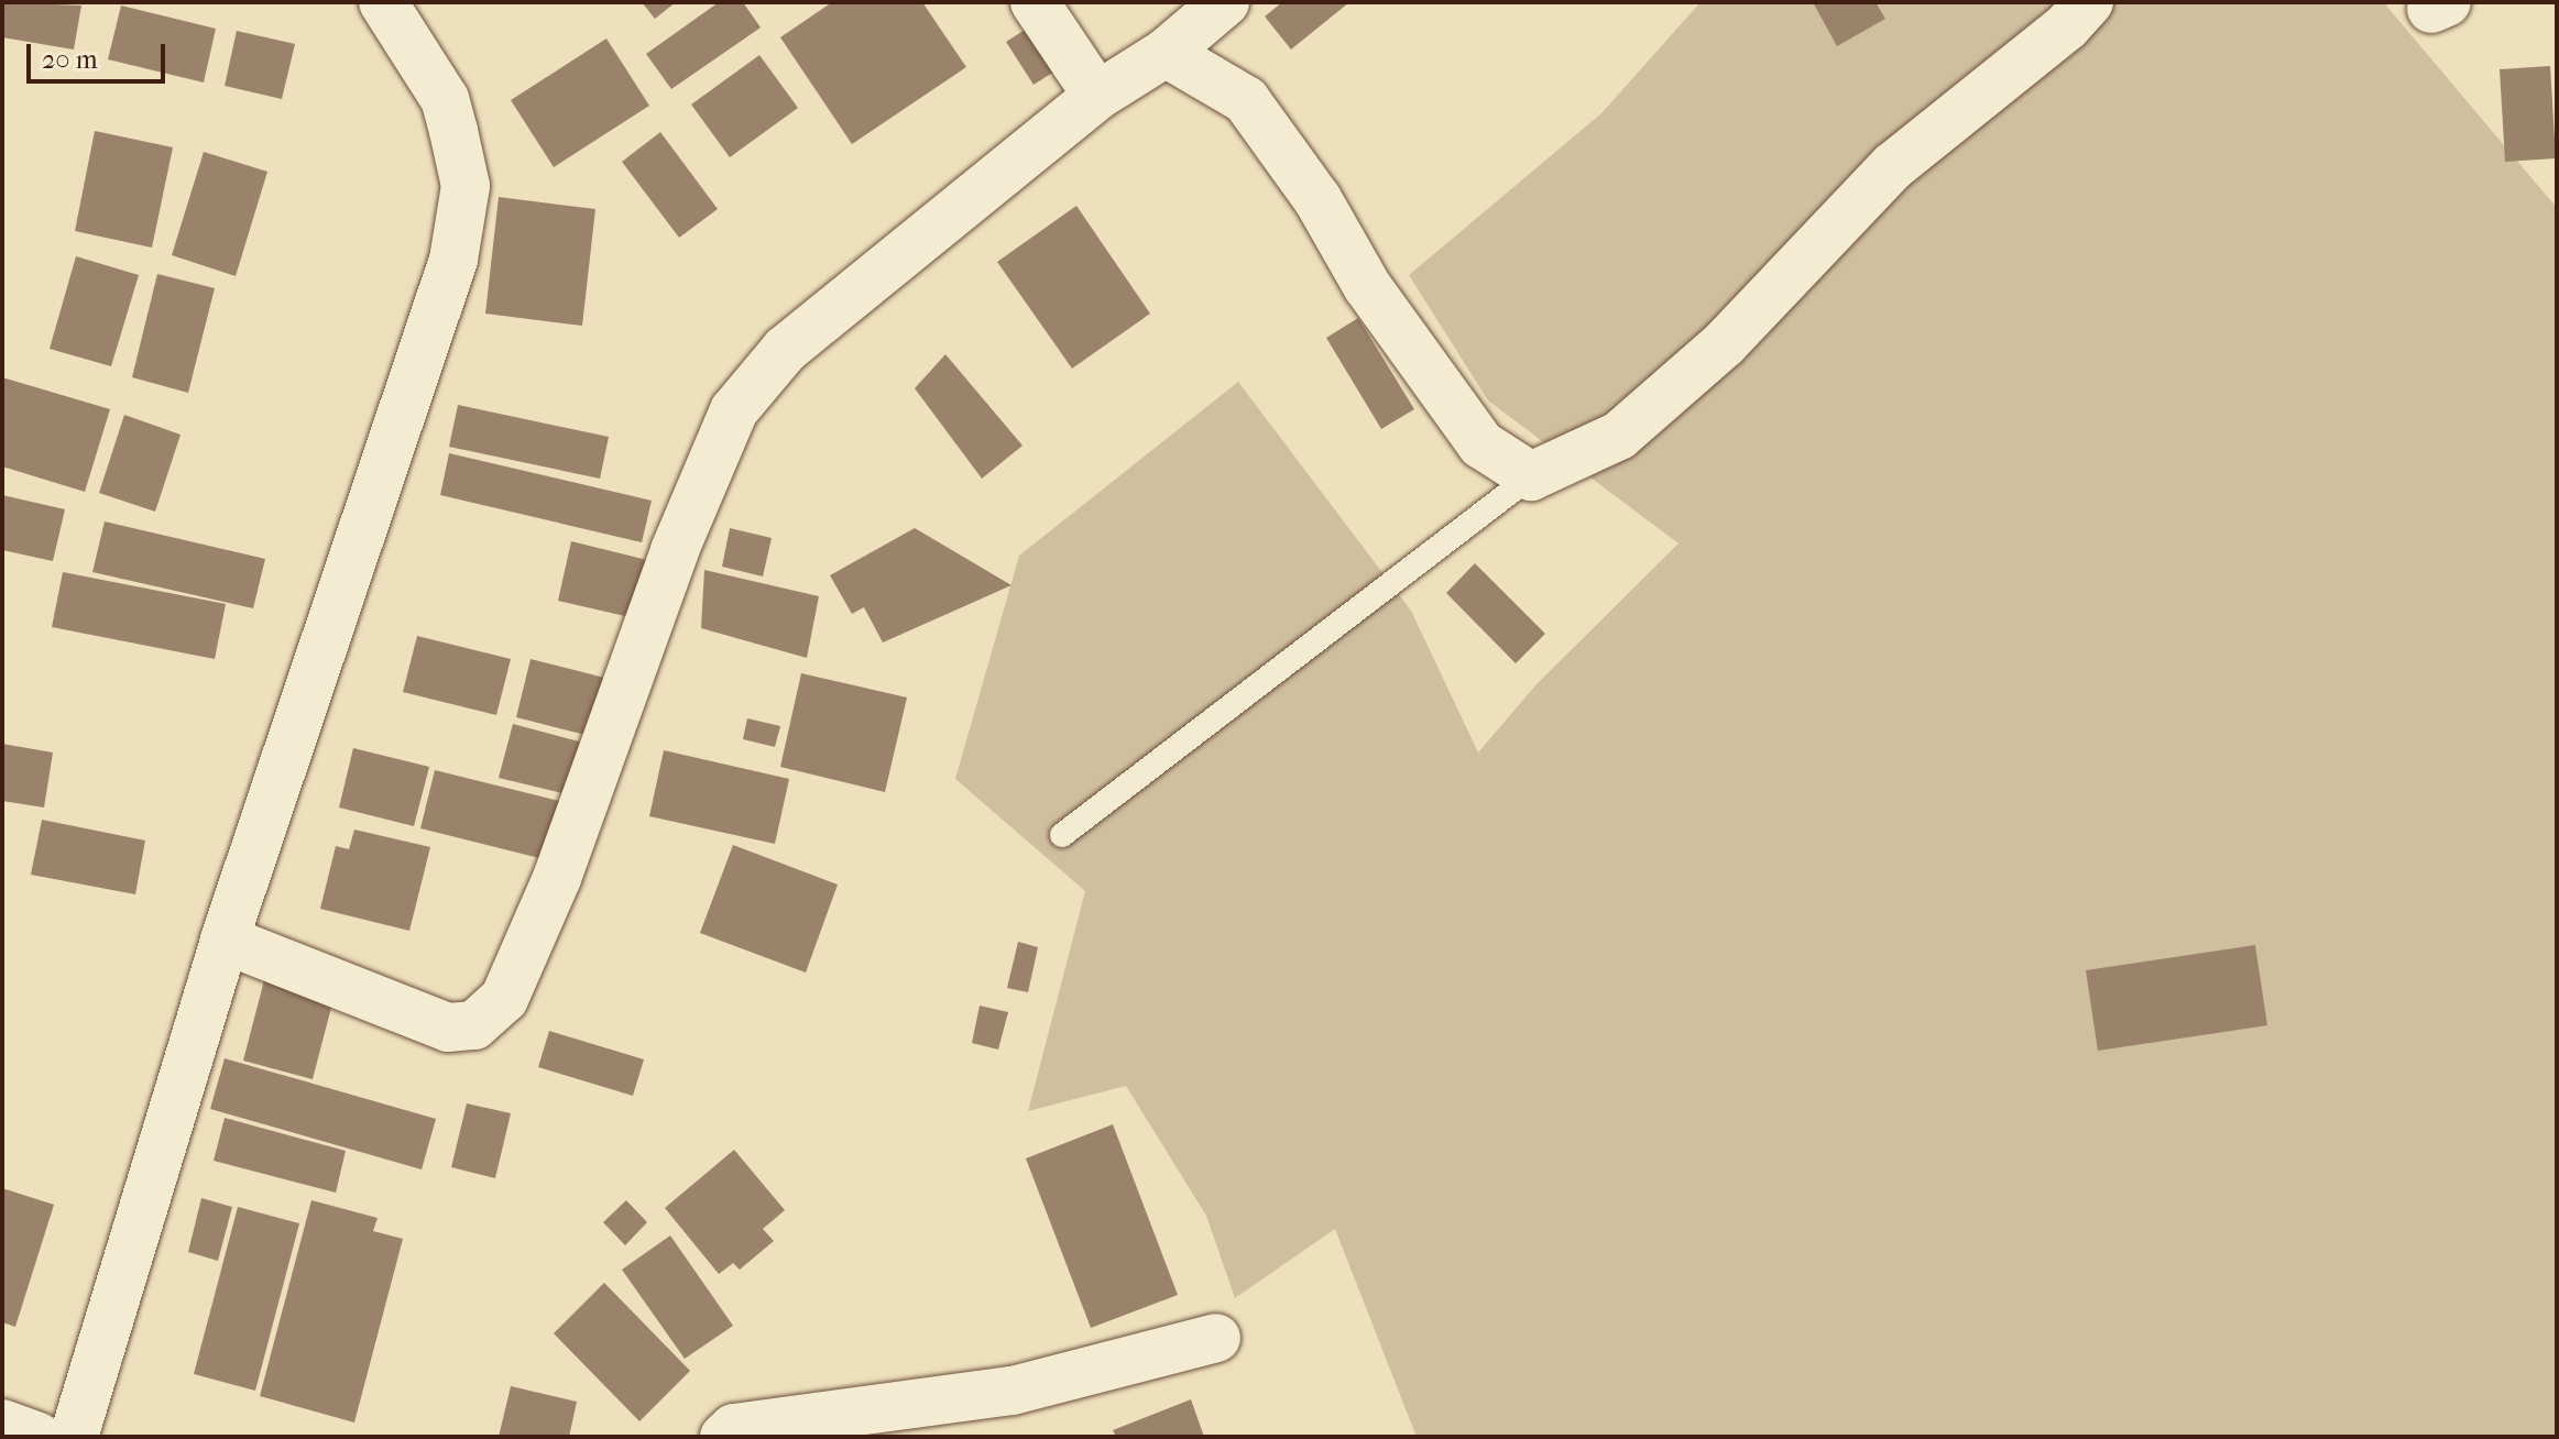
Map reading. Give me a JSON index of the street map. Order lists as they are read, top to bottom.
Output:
{
  "scale_bar": "20 m"
}
